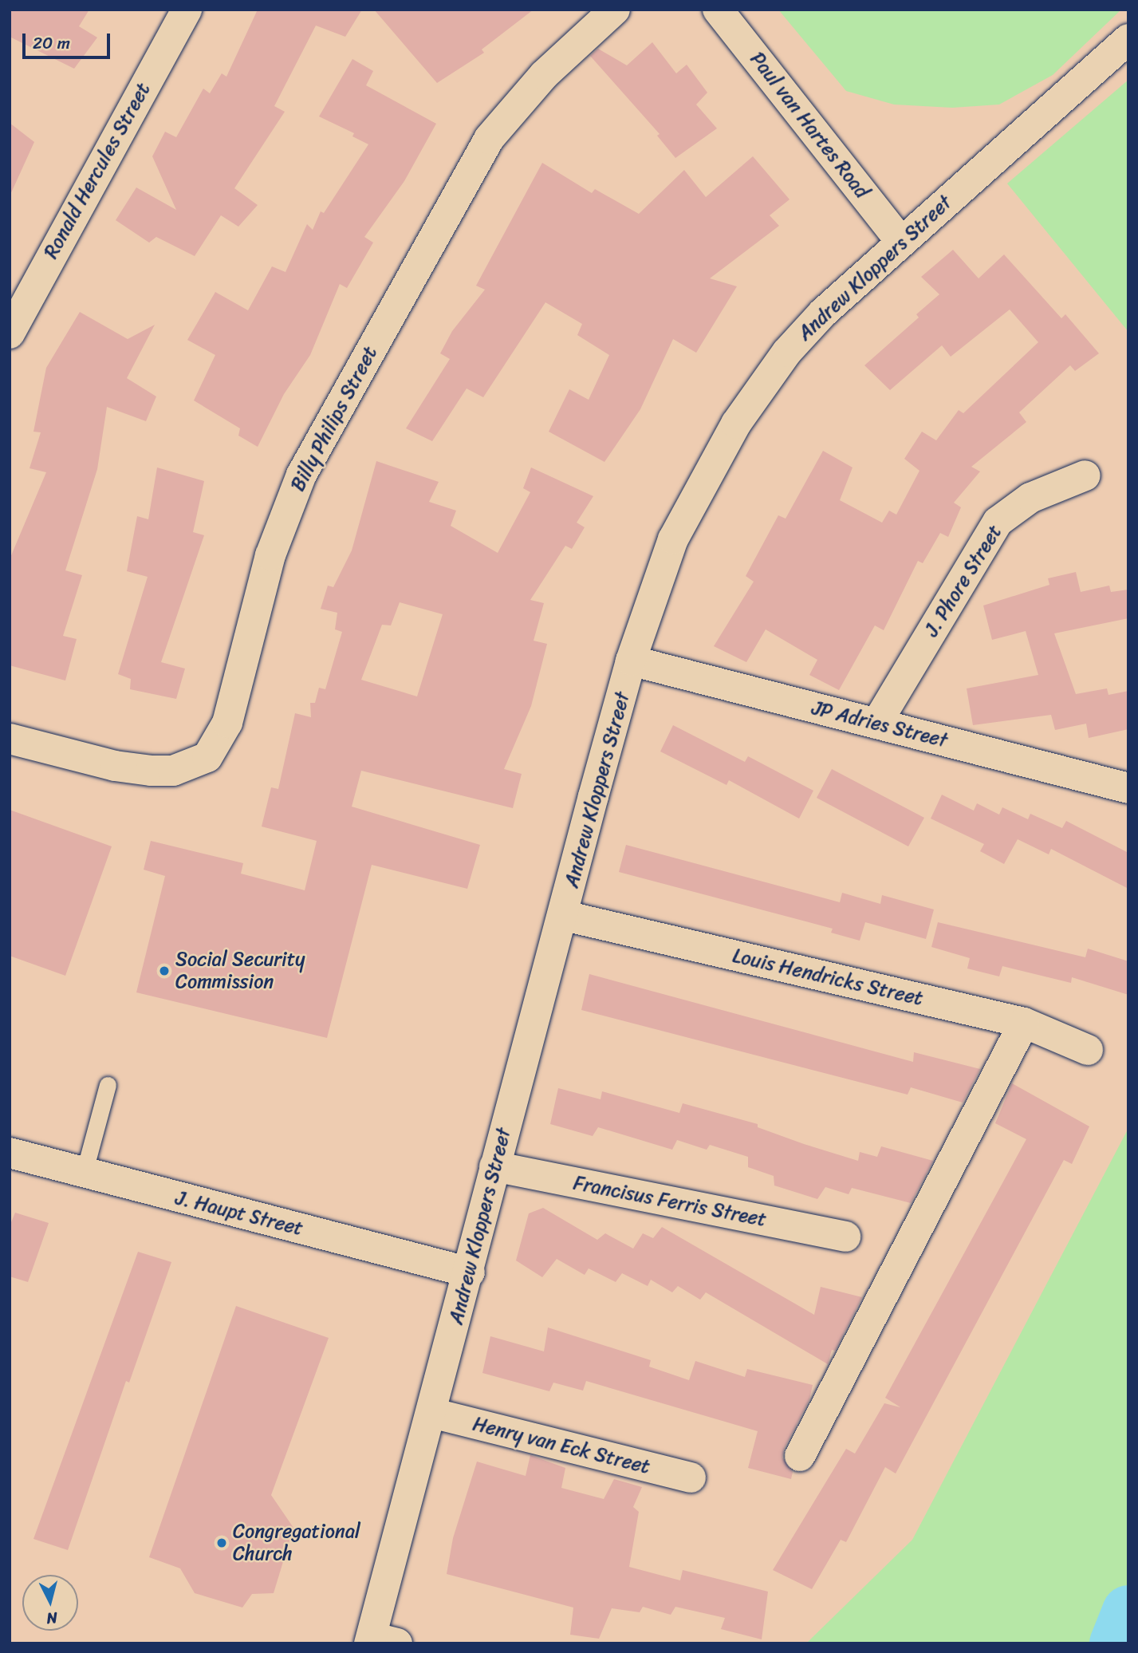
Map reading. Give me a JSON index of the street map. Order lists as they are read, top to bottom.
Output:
{
  "streets": {
    "street": [
      "Paul van Hartes Road",
      "Ronald Hercules Street",
      "Andrew Kloppers Street",
      "Billy Philips Street",
      "J. Phore Street",
      "JP Adries Street",
      "Louis Hendricks Street",
      "Francisus Ferris Street",
      "J. Haupt Street",
      "Henry van Eck Street"
    ]
  },
  "crossings": [
    ["Paul van Hartes Road", "Andrew Kloppers Street"],
    ["Andrew Kloppers Street", "JP Adries Street"],
    ["Andrew Kloppers Street", "Louis Hendricks Street"],
    ["Andrew Kloppers Street", "Francisus Ferris Street"],
    ["Andrew Kloppers Street", "J. Haupt Street"],
    ["Andrew Kloppers Street", "Henry van Eck Street"],
    ["J. Phore Street", "JP Adries Street"]
  ],
  "places": ["Social Security Commission", "Congregational Church"],
  "scale_bar": "20 m",
  "north": "bottom"
}
